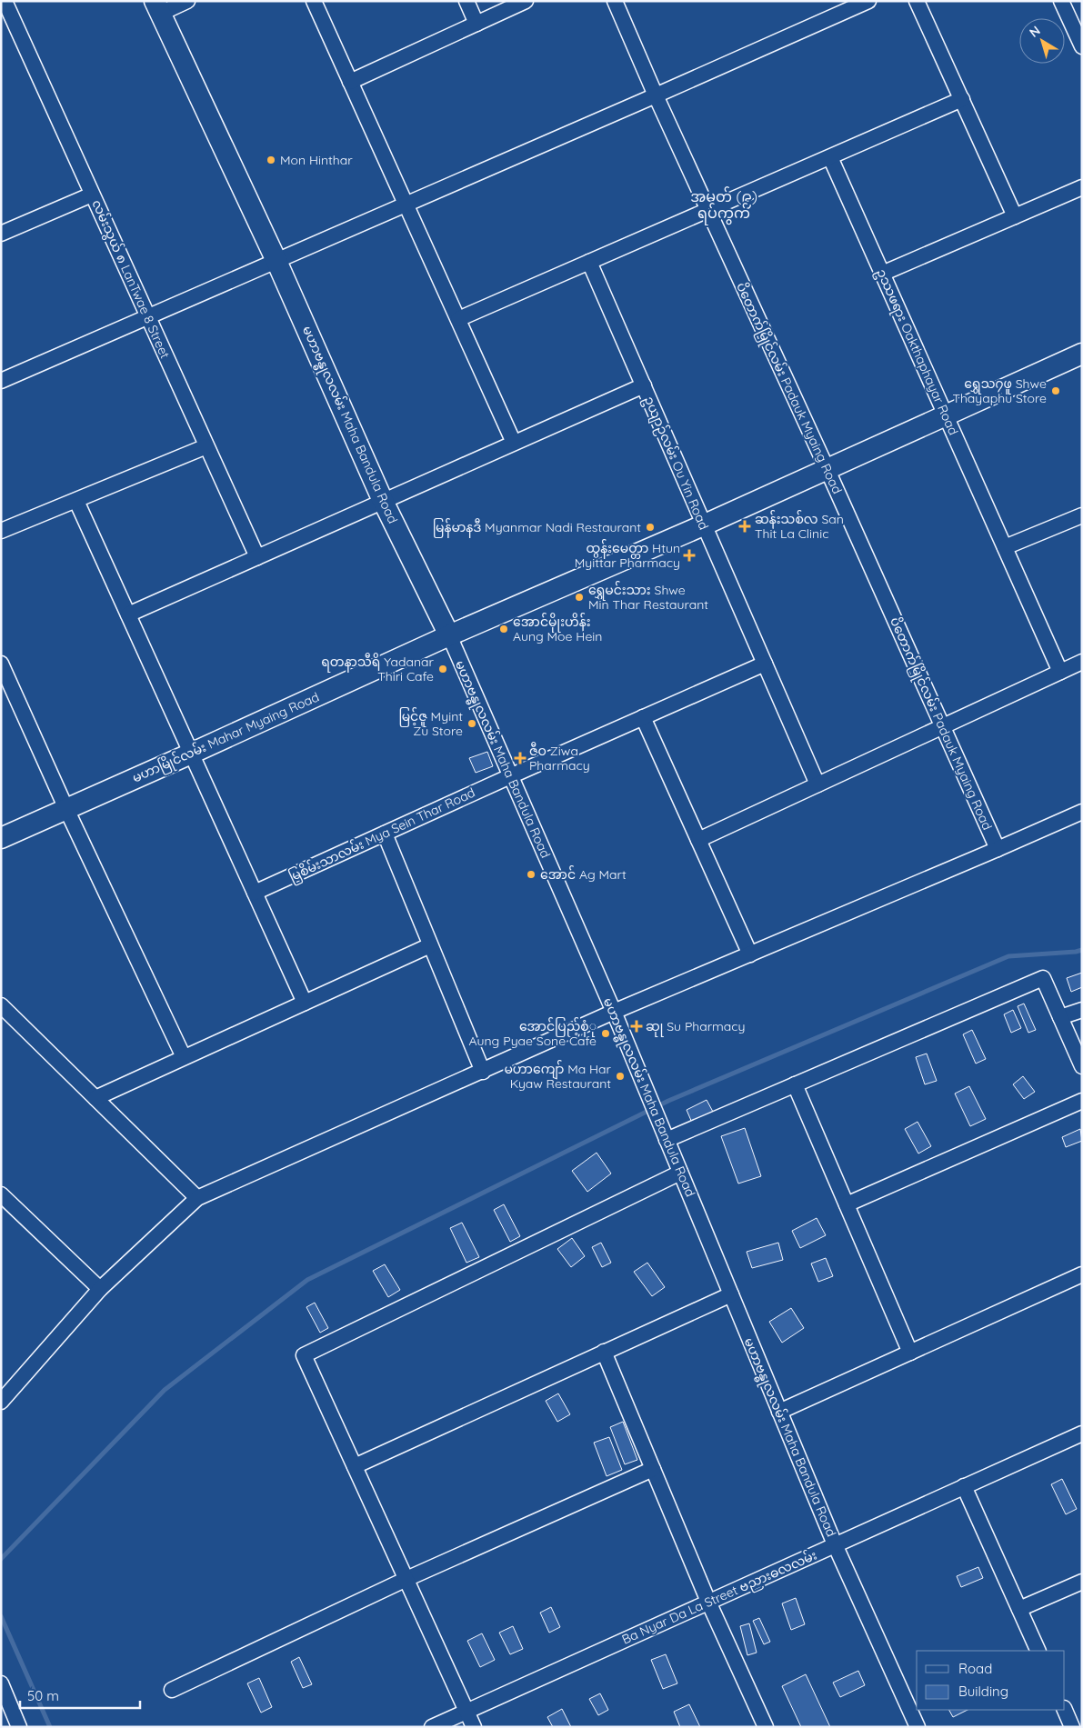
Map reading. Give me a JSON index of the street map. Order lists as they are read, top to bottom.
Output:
{
  "streets": {
    "street": [
      "လမ်းသွယ် ၈ LanTwae 8 Street",
      "ဥဿဖရား Oakthaphayar Road",
      "ပိတောက်မြိုင်လမ်း Padauk Myaing Road",
      "မဟာဗန္ဓုလလမ်း Maha Bandula Road",
      "ဥယျာဉ်လမ်း Ou Yin Road",
      "မဟာမြိုင်လမ်း Mahar Myaing Road",
      "မြစိမ်းသာလမ်း Mya Sein Thar Road",
      "Ba Nyar Da La Street ဗညားဓလလမ်း"
    ]
  },
  "crossings": [
    ["ဥဿဖရား Oakthaphayar Road", "မဟာမြိုင်လမ်း Mahar Myaing Road"],
    ["ပိတောက်မြိုင်လမ်း Padauk Myaing Road", "မဟာမြိုင်လမ်း Mahar Myaing Road"],
    ["မဟာဗန္ဓုလလမ်း Maha Bandula Road", "မဟာမြိုင်လမ်း Mahar Myaing Road"],
    ["မဟာဗန္ဓုလလမ်း Maha Bandula Road", "မြစိမ်းသာလမ်း Mya Sein Thar Road"],
    ["မဟာဗန္ဓုလလမ်း Maha Bandula Road", "Ba Nyar Da La Street ဗညားဓလလမ်း"],
    ["ဥယျာဉ်လမ်း Ou Yin Road", "မဟာမြိုင်လမ်း Mahar Myaing Road"]
  ],
  "districts": ["အမှတ် (၉) ရပ်ကွက်"],
  "places": {
    "other": [
      "Mon Hinthar",
      "ရွှေသ၇ဖူ Shwe Thayaphu Store",
      "မြန်မာနဒီ Myanmar Nadi Restaurant",
      "ရွှေမင်းသား Shwe Min Thar Restaurant",
      "အောင်မိုုးဟိန်း Aung Moe Hein",
      "ရတနာသီရိ Yadanar Thiri Cafe",
      "မြင့်ဇူ Myint Zu Store",
      "အောင် Ag Mart",
      "အောင်ပြည့်စုံု Aung Pyae Sone Cafe",
      "မဟာကျော် Ma Har Kyaw Restaurant"
    ],
    "health": [
      "ဆန်းသစ်လ San Thit La Clinic",
      "ထွန်းမေတ္တာ Htun Myittar Pharmacy",
      "ဇီဝ Ziwa Pharmacy",
      "ဆုု Su Pharmacy"
    ]
  },
  "legend": ["Road", "Building"],
  "scale_bar": "50 m",
  "north": "top left"
}
